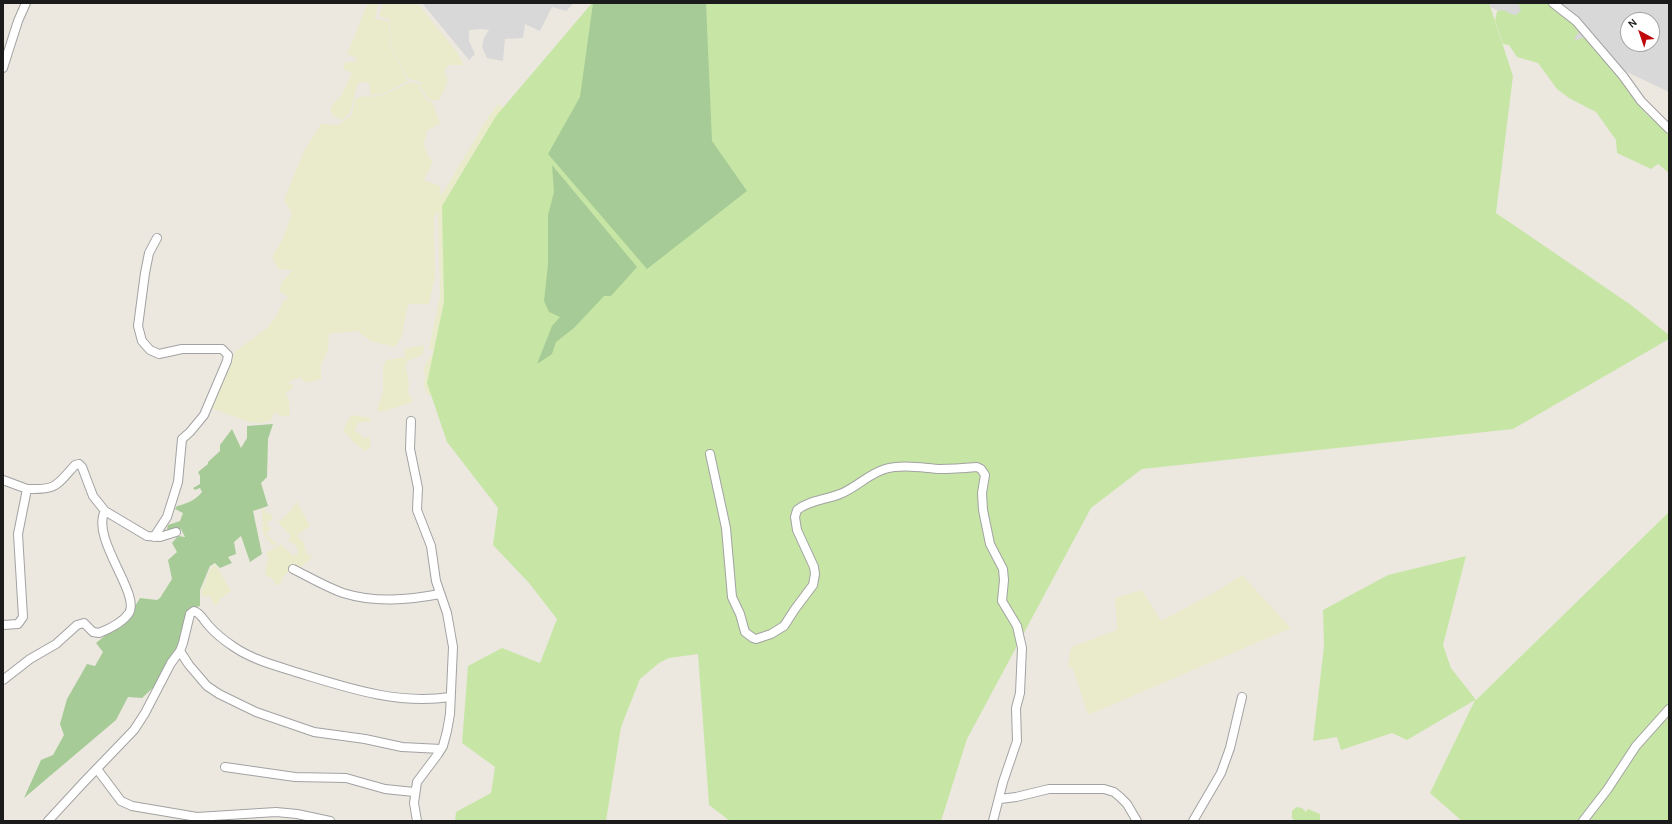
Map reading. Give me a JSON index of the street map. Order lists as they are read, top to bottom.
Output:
{
  "north": "top left"
}
